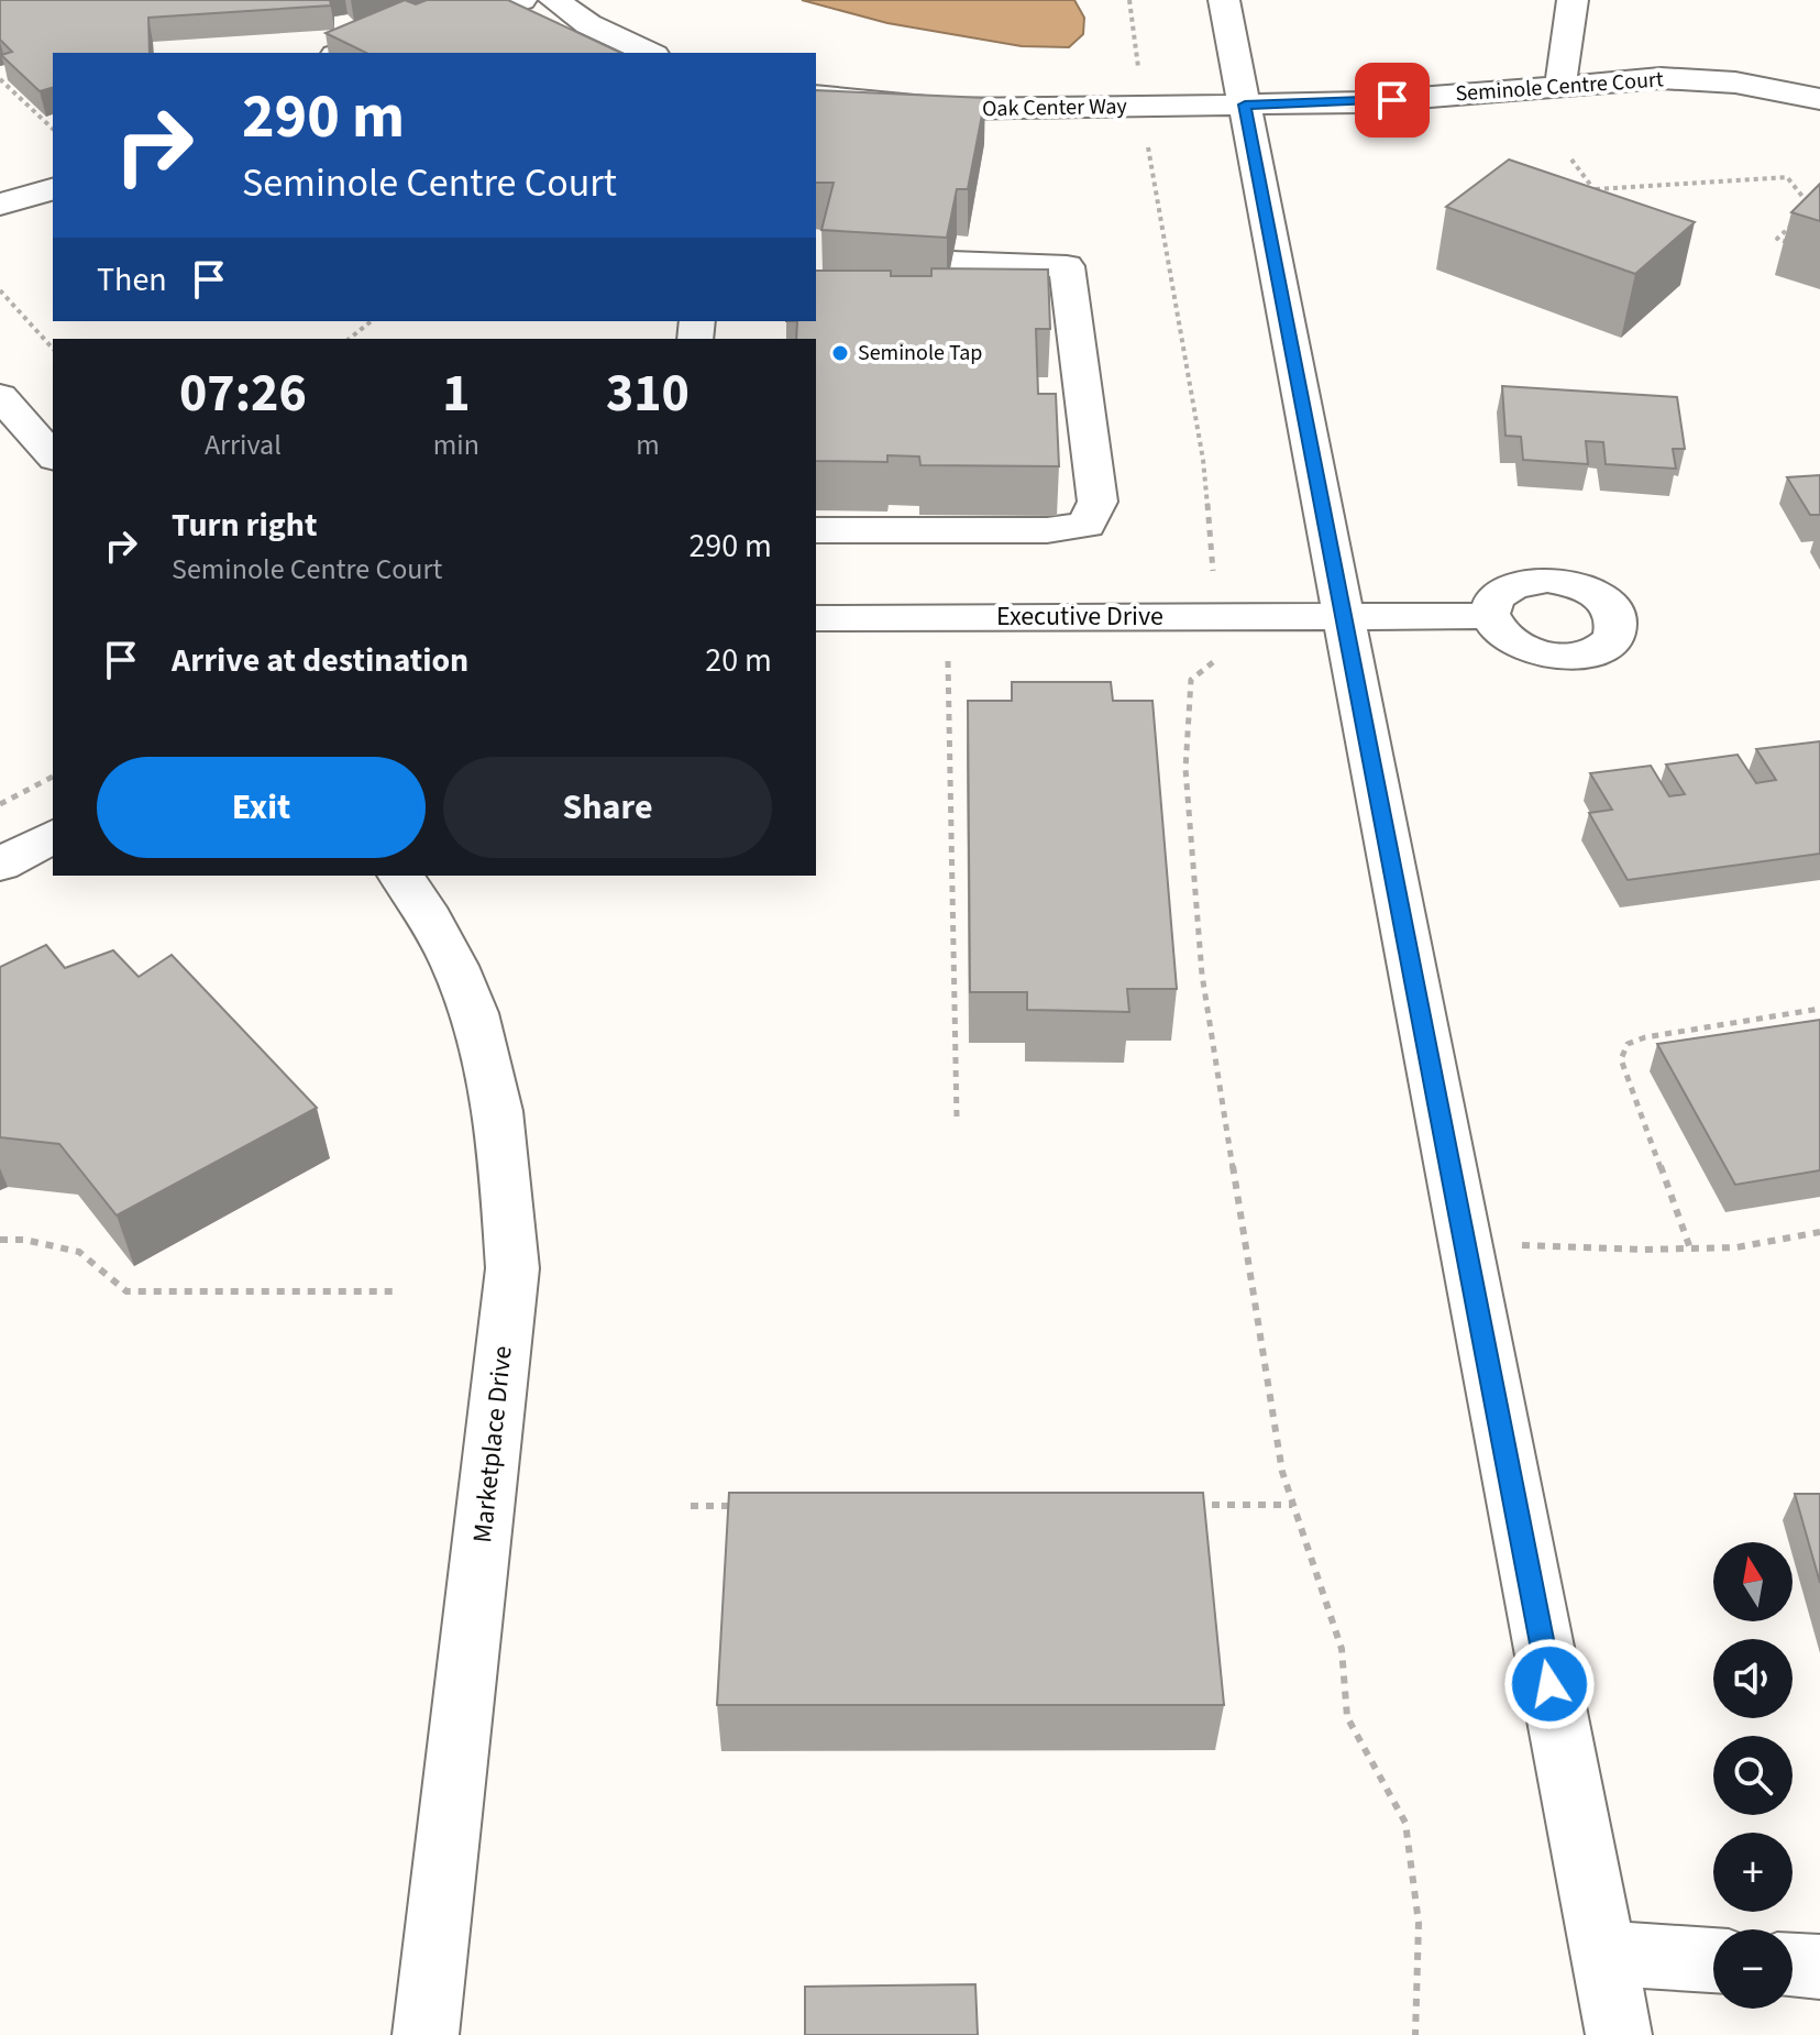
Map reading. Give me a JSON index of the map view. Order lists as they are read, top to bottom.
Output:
{
  "streets": {
    "street": [
      "Seminole Centre Court",
      "Oak Center Way",
      "Executive Drive",
      "Marketplace Drive"
    ]
  },
  "crossings": [
    ["Seminole Centre Court", "Oak Center Way"]
  ],
  "places": ["Seminole Tap"],
  "north": "top",
  "page": {
    "turn": ["290 m", "Seminole Centre Court"],
    "then": "Then",
    "eta": [
      "07:26",
      "Arrival",
      "1",
      "min",
      "310",
      "m"
    ],
    "list": [
      {
        "name": "Turn right",
        "note": "Seminole Centre Court",
        "value": "290 m"
      },
      {
        "name": "Arrive at destination",
        "value": "20 m"
      }
    ],
    "buttons": ["Exit", "Share"],
    "map_buttons": ["+", "−"]
  }
}
